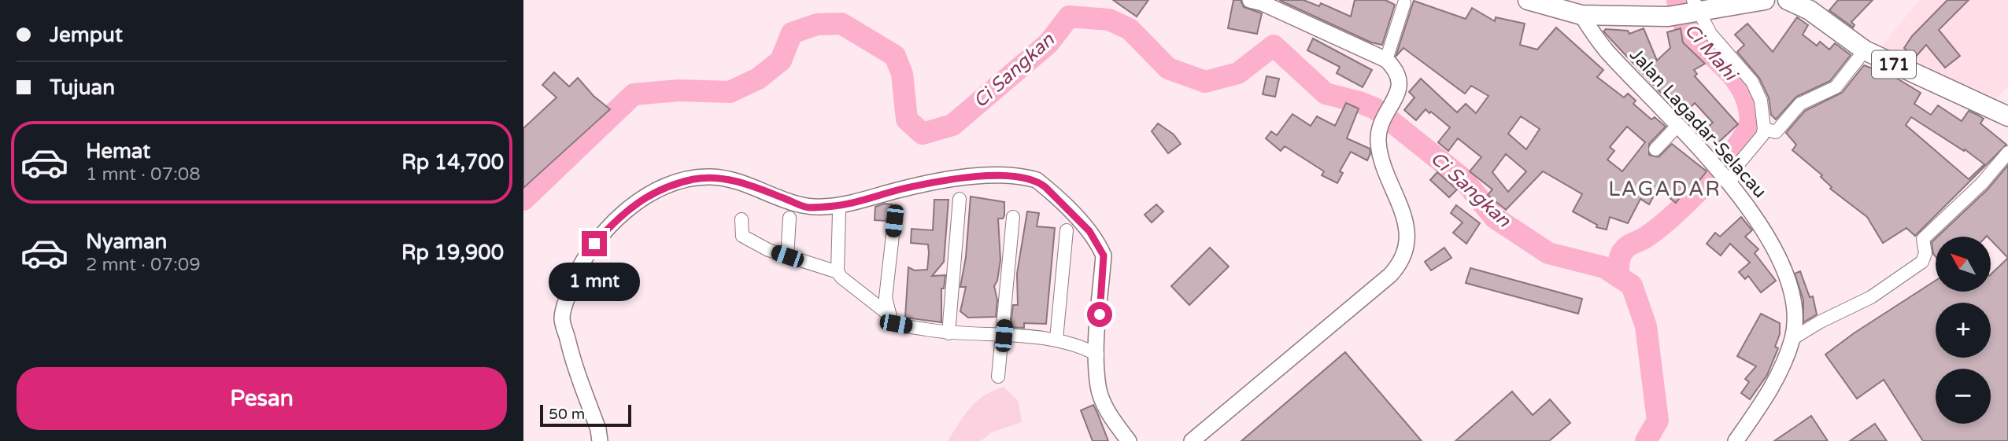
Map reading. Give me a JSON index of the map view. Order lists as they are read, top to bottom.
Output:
{
  "streets": {
    "main road": ["171"],
    "street": ["Jalan Lagadar-Selacau"]
  },
  "districts": ["LAGADAR"],
  "water": ["Ci Mahi", "Ci Sangkan"],
  "scale_bar": "50 m",
  "north": "top left",
  "page": {
    "banner": ["Jemput", "Tujuan"],
    "list": [
      {
        "name": "Hemat",
        "note": "1 mnt · 07:08",
        "value": "Rp 14,700"
      },
      {
        "name": "Nyaman",
        "note": "2 mnt · 07:09",
        "value": "Rp 19,900"
      }
    ],
    "map_buttons": ["+", "−"],
    "bubble": "1 mnt",
    "buttons": "Pesan",
    "scale": "50 m"
  }
}
